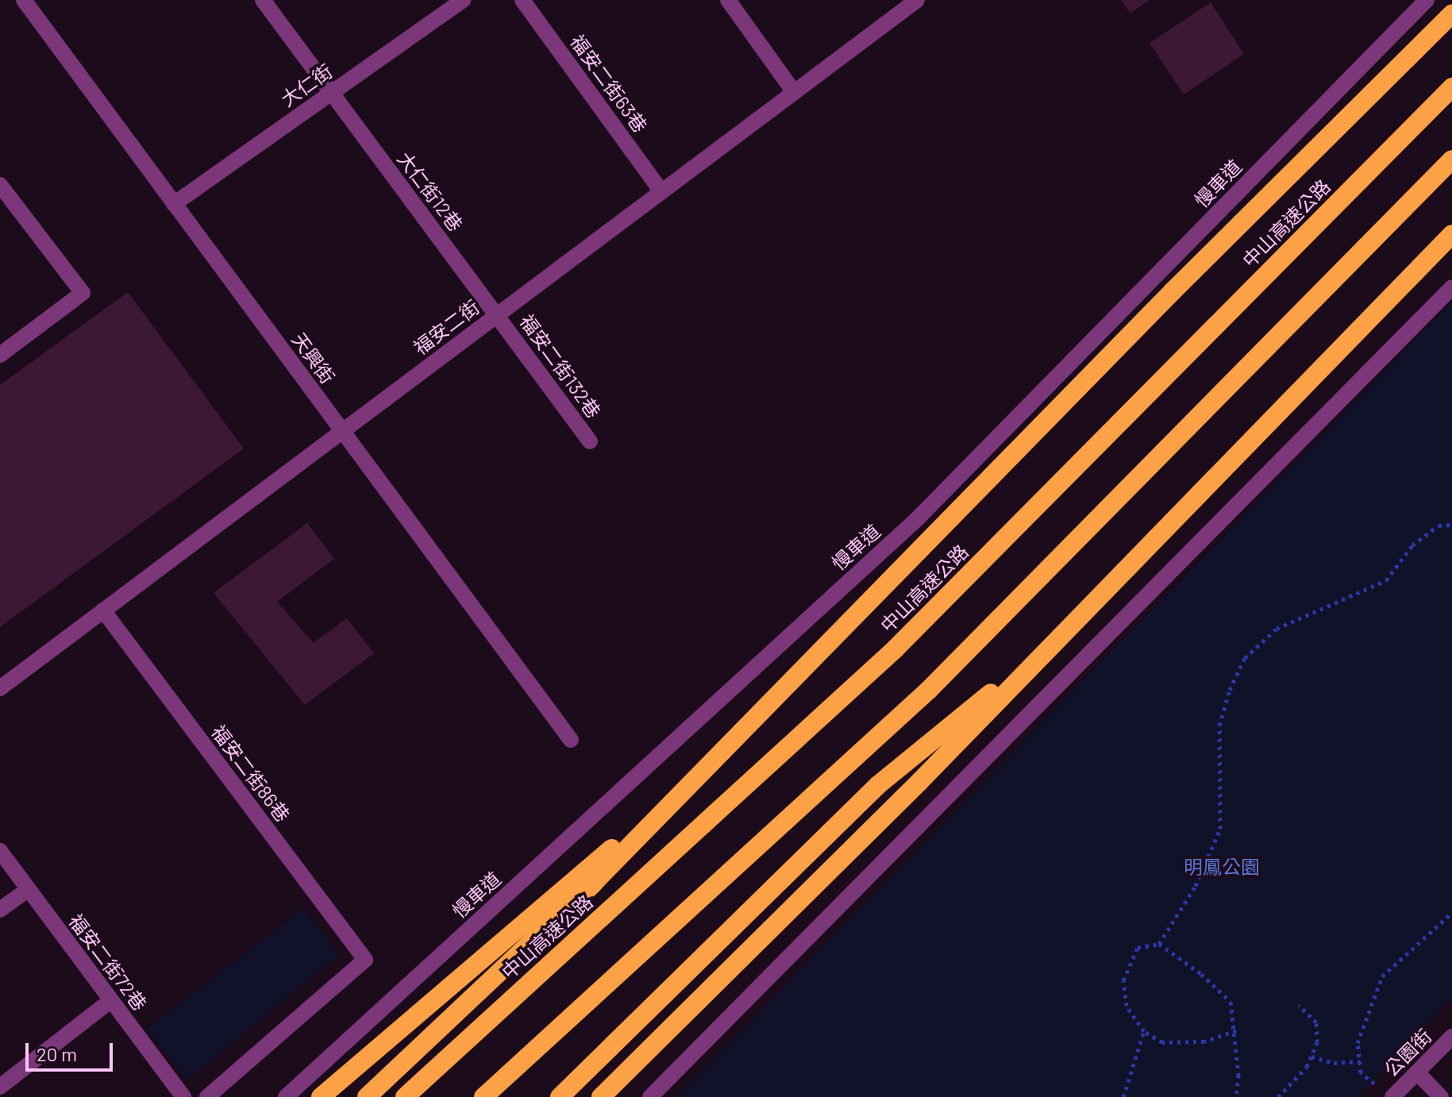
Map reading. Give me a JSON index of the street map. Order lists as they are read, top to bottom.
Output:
{
  "streets": {
    "highway": ["中山高速公路"],
    "street": [
      "福安二街63巷",
      "大仁街",
      "慢車道",
      "大仁街12巷",
      "福安二街",
      "天興街",
      "福安二街132巷",
      "福安二街86巷",
      "福安二街72巷",
      "公園街"
    ]
  },
  "crossings": [
    ["福安二街63巷", "福安二街"],
    ["大仁街", "大仁街12巷"],
    ["大仁街", "天興街"],
    ["大仁街12巷", "福安二街"],
    ["大仁街12巷", "福安二街132巷"],
    ["福安二街", "天興街"],
    ["福安二街", "福安二街132巷"],
    ["福安二街", "福安二街86巷"]
  ],
  "parks": ["明鳳公園"],
  "scale_bar": "20 m"
}
